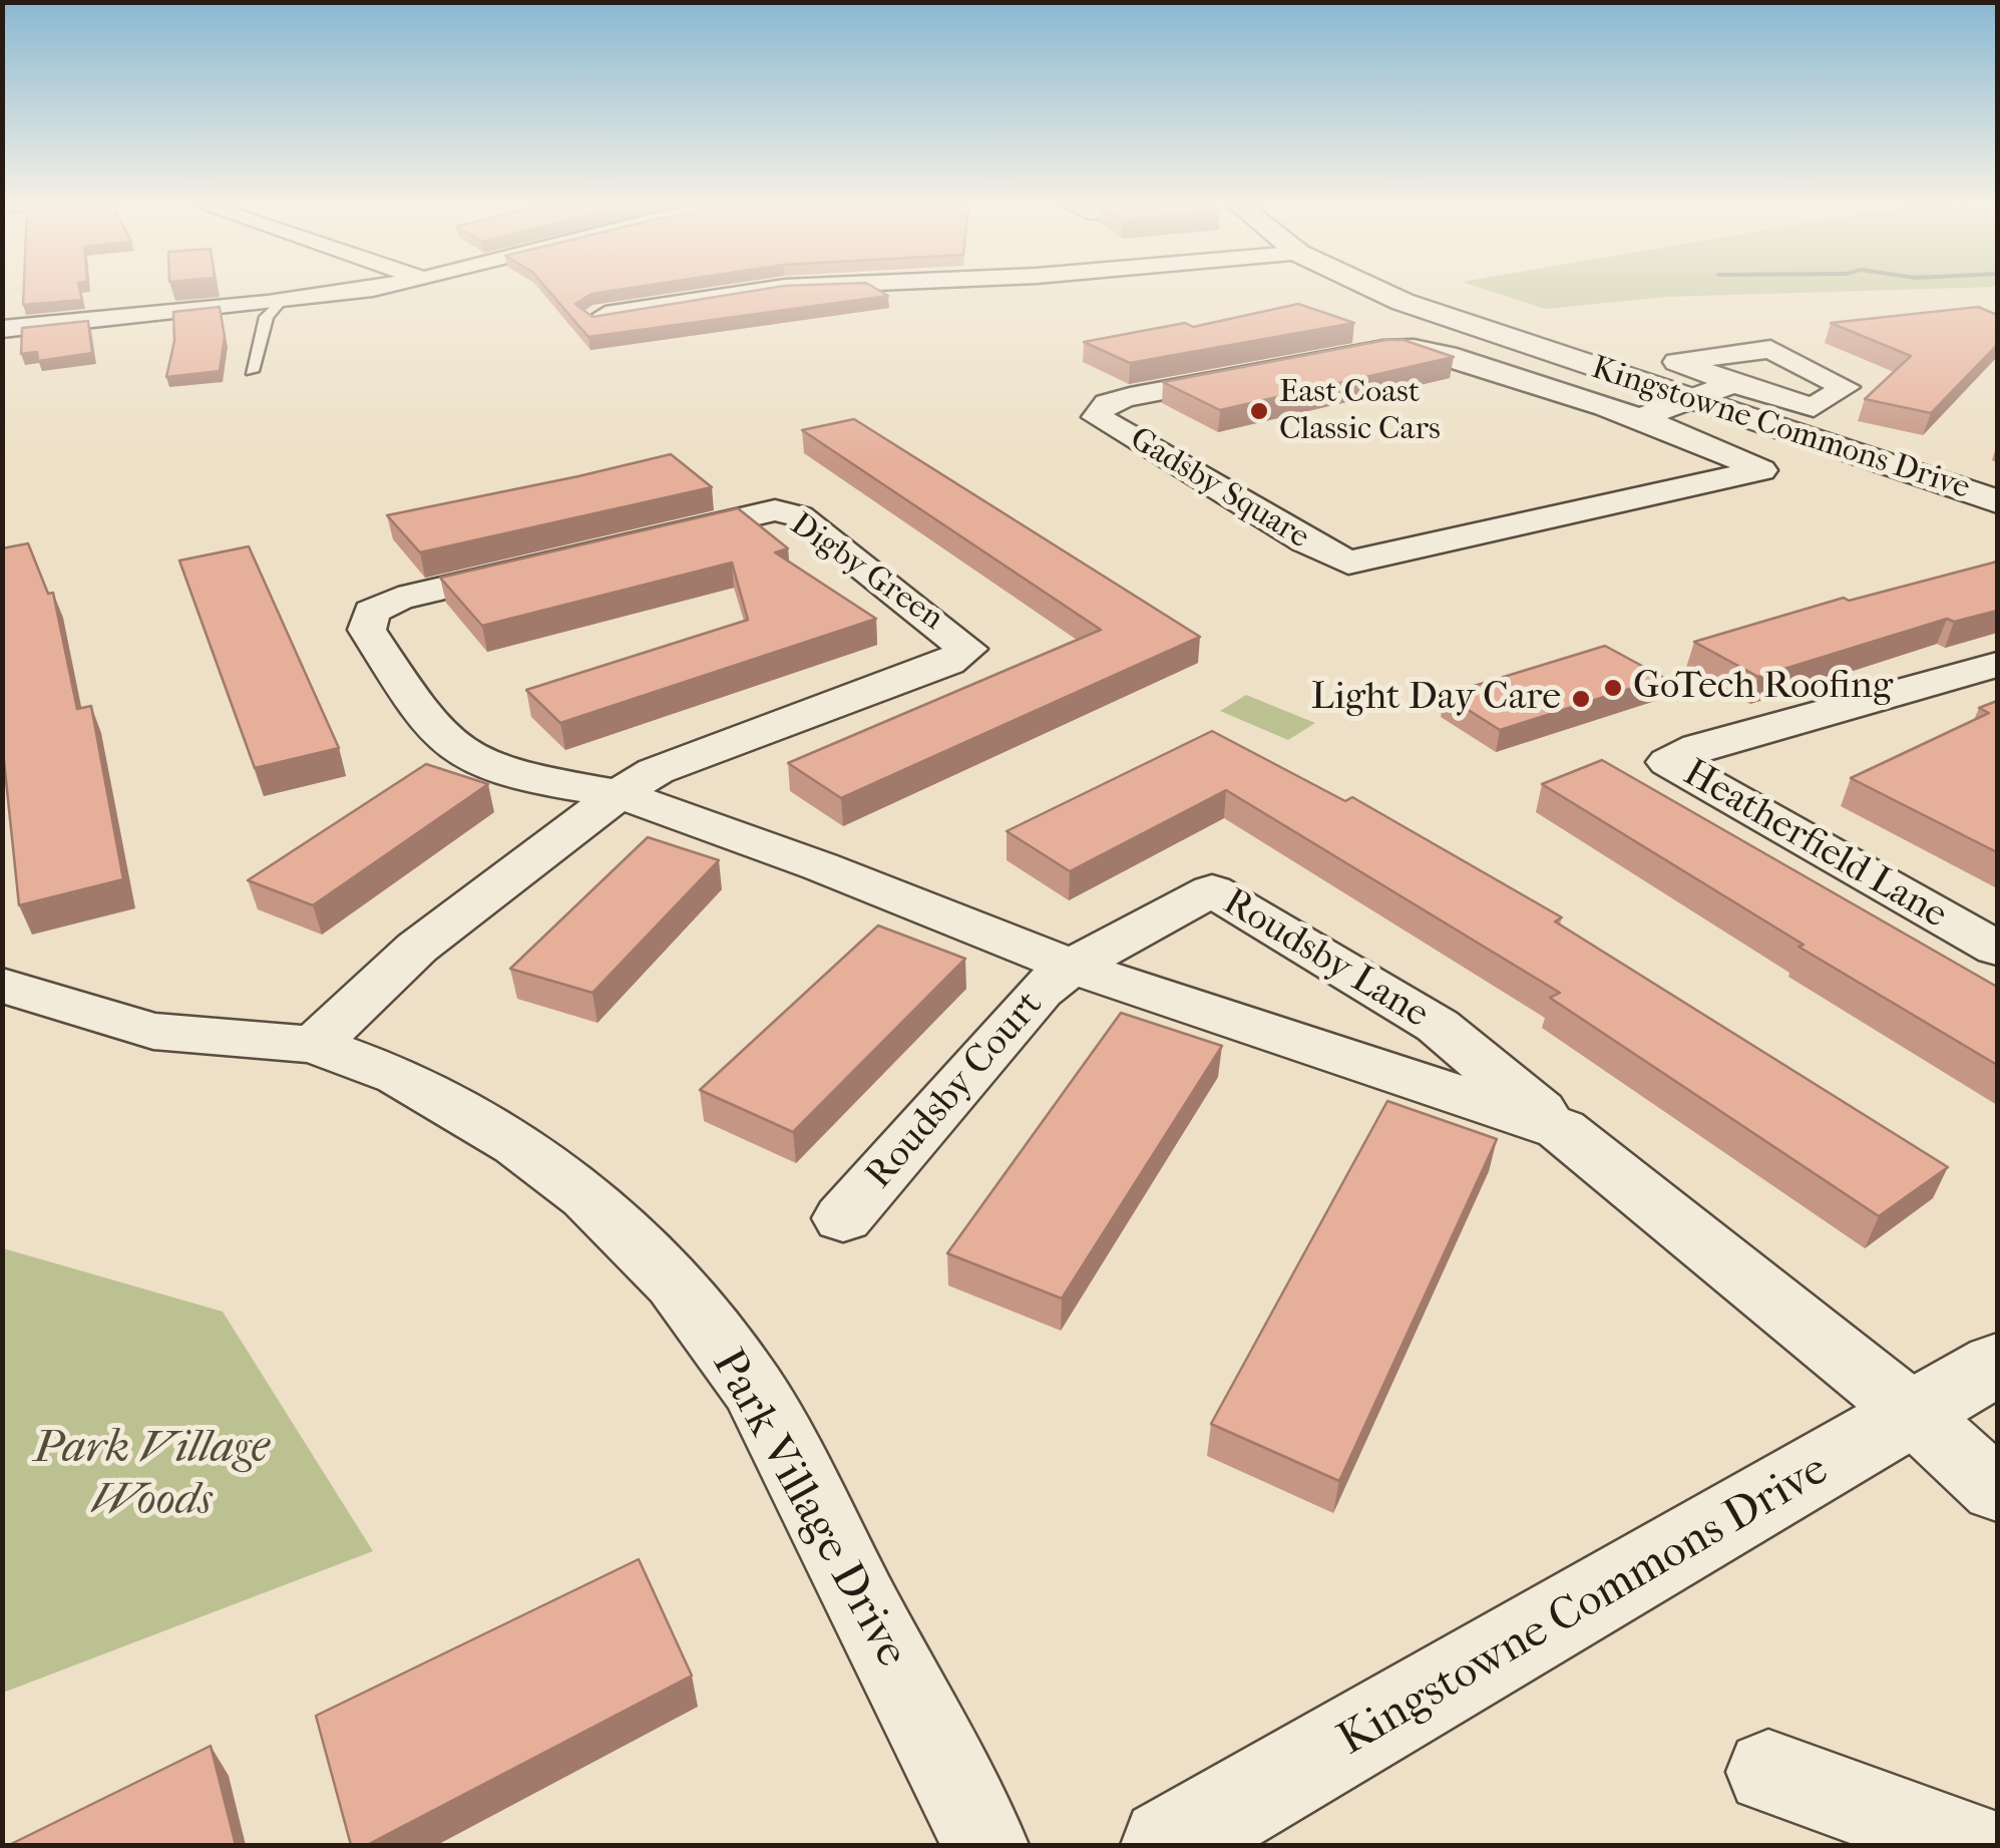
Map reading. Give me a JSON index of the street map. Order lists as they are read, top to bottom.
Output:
{
  "streets": {
    "street": [
      "Kingstowne Commons Drive",
      "Gadsby Square",
      "Digby Green",
      "Heatherfield Lane",
      "Roudsby Lane",
      "Roudsby Court",
      "Park Village Drive"
    ]
  },
  "crossings": [
    ["Kingstowne Commons Drive", "Roudsby Lane"],
    ["Digby Green", "Roudsby Lane"],
    ["Digby Green", "Park Village Drive"],
    ["Roudsby Lane", "Roudsby Court"]
  ],
  "parks": ["Park Village Woods"],
  "places": ["East Coast Classic Cars", "GoTech Roofing", "Light Day Care"]
}
